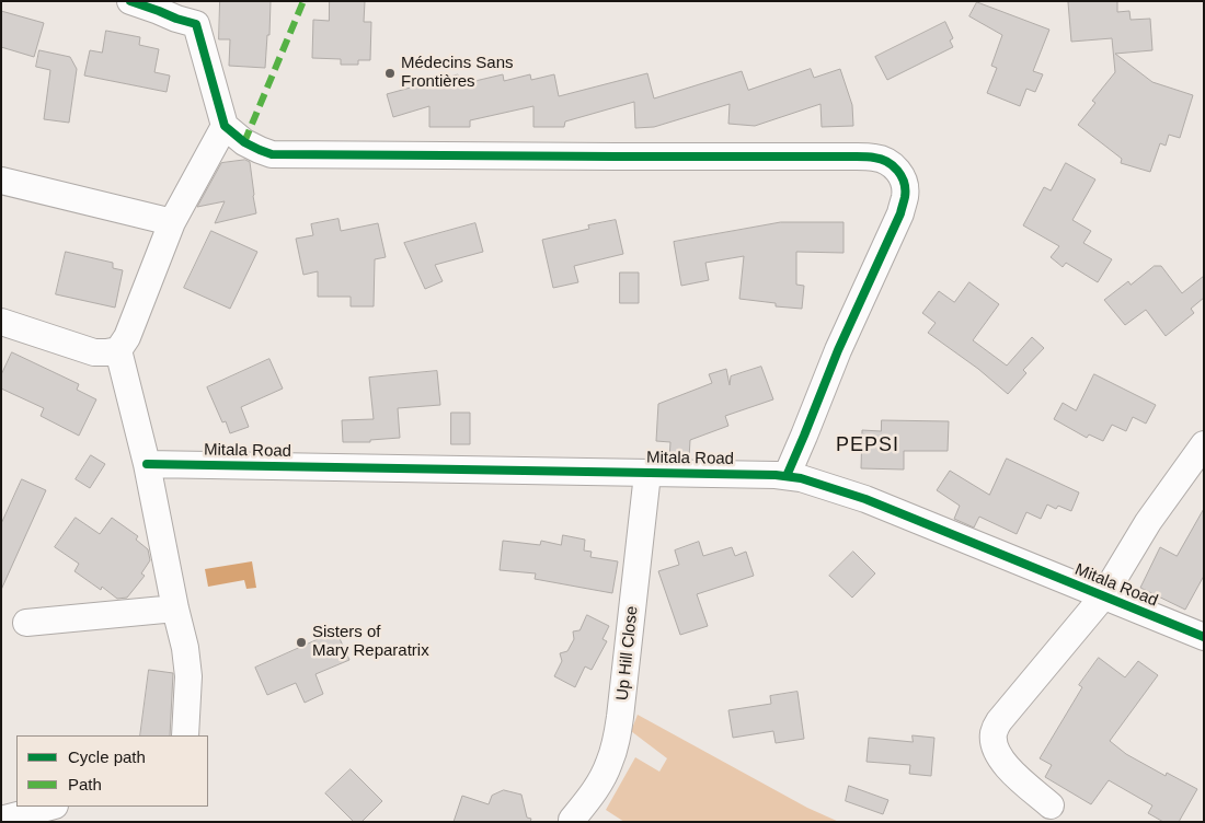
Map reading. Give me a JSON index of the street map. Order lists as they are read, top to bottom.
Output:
{
  "streets": {
    "street": ["Mitala Road", "Up Hill Close"]
  },
  "crossings": [
    ["Mitala Road", "Up Hill Close"]
  ],
  "districts": ["PEPSI"],
  "places": ["Médecins Sans Frontières", "Sisters of Mary Reparatrix"],
  "legend": ["Cycle path", "Path"]
}
